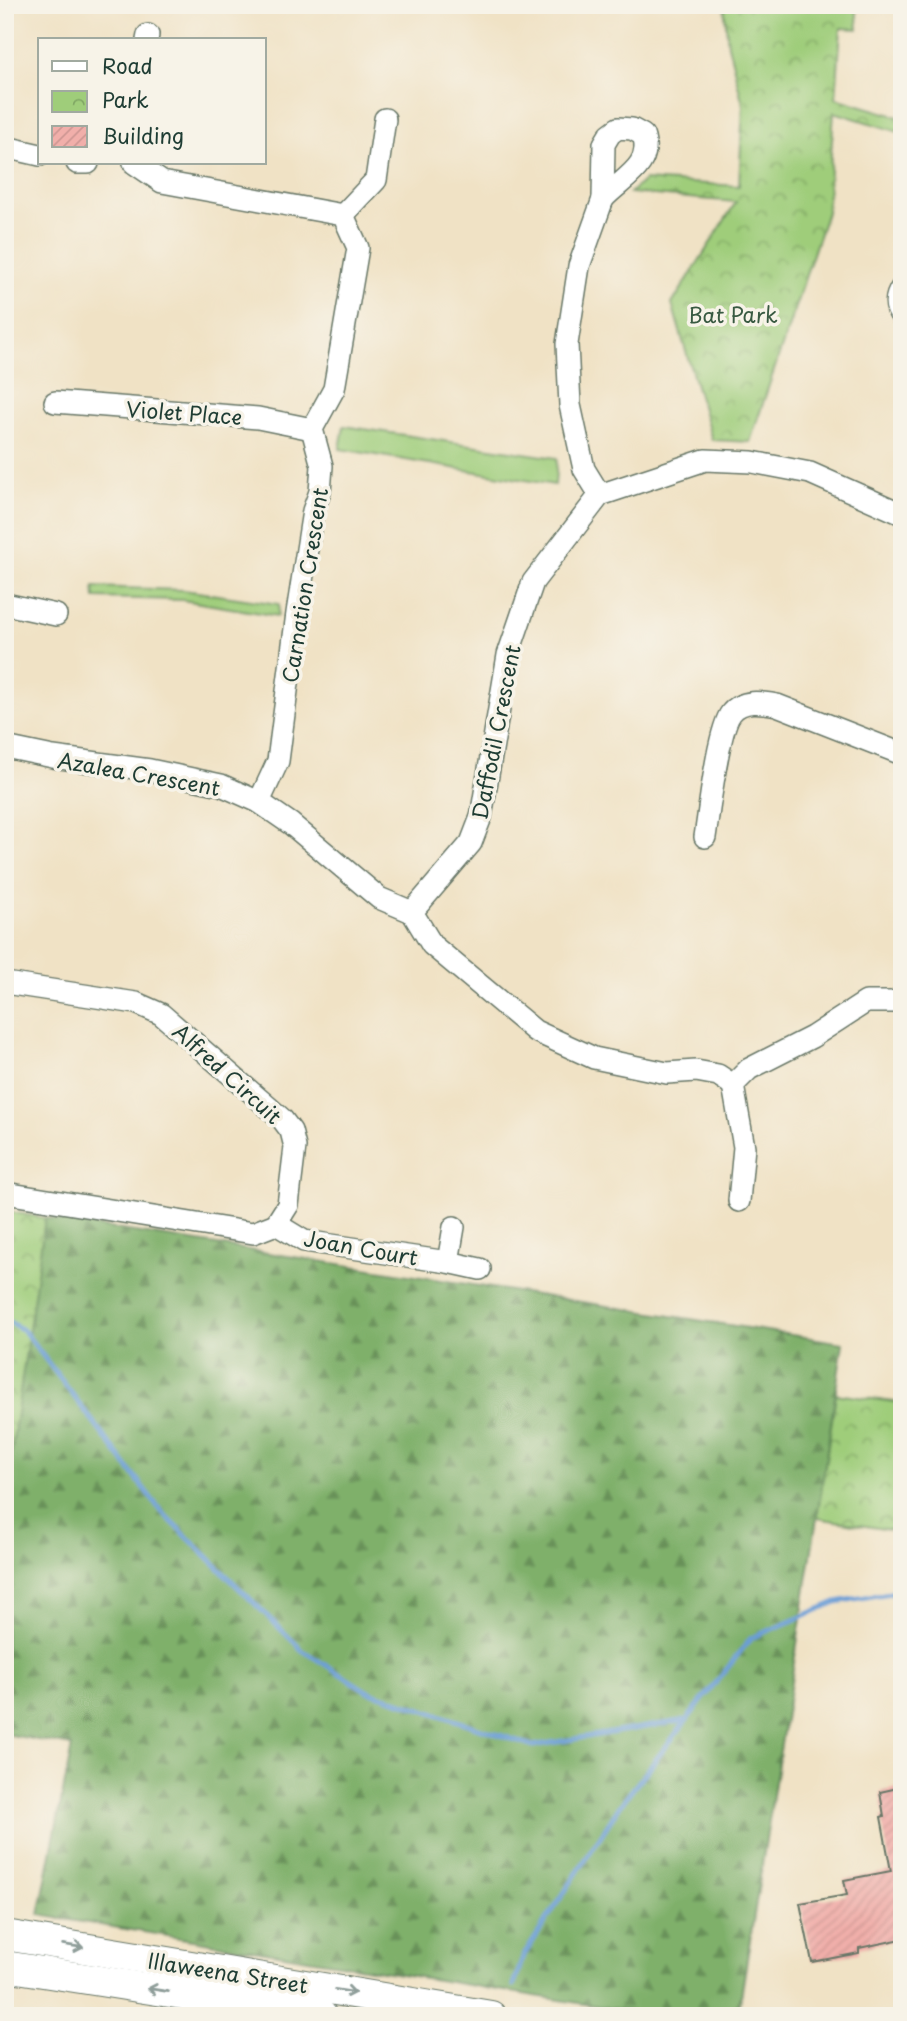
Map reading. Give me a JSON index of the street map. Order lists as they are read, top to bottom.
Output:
{
  "streets": {
    "main road": ["Illaweena Street"],
    "street": [
      "Violet Place",
      "Carnation Crescent",
      "Daffodil Crescent",
      "Azalea Crescent",
      "Alfred Circuit",
      "Joan Court"
    ]
  },
  "crossings": [
    ["Violet Place", "Carnation Crescent"],
    ["Carnation Crescent", "Azalea Crescent"],
    ["Daffodil Crescent", "Azalea Crescent"],
    ["Alfred Circuit", "Joan Court"]
  ],
  "parks": ["Bat Park"],
  "legend": ["Road", "Park", "Building"]
}
